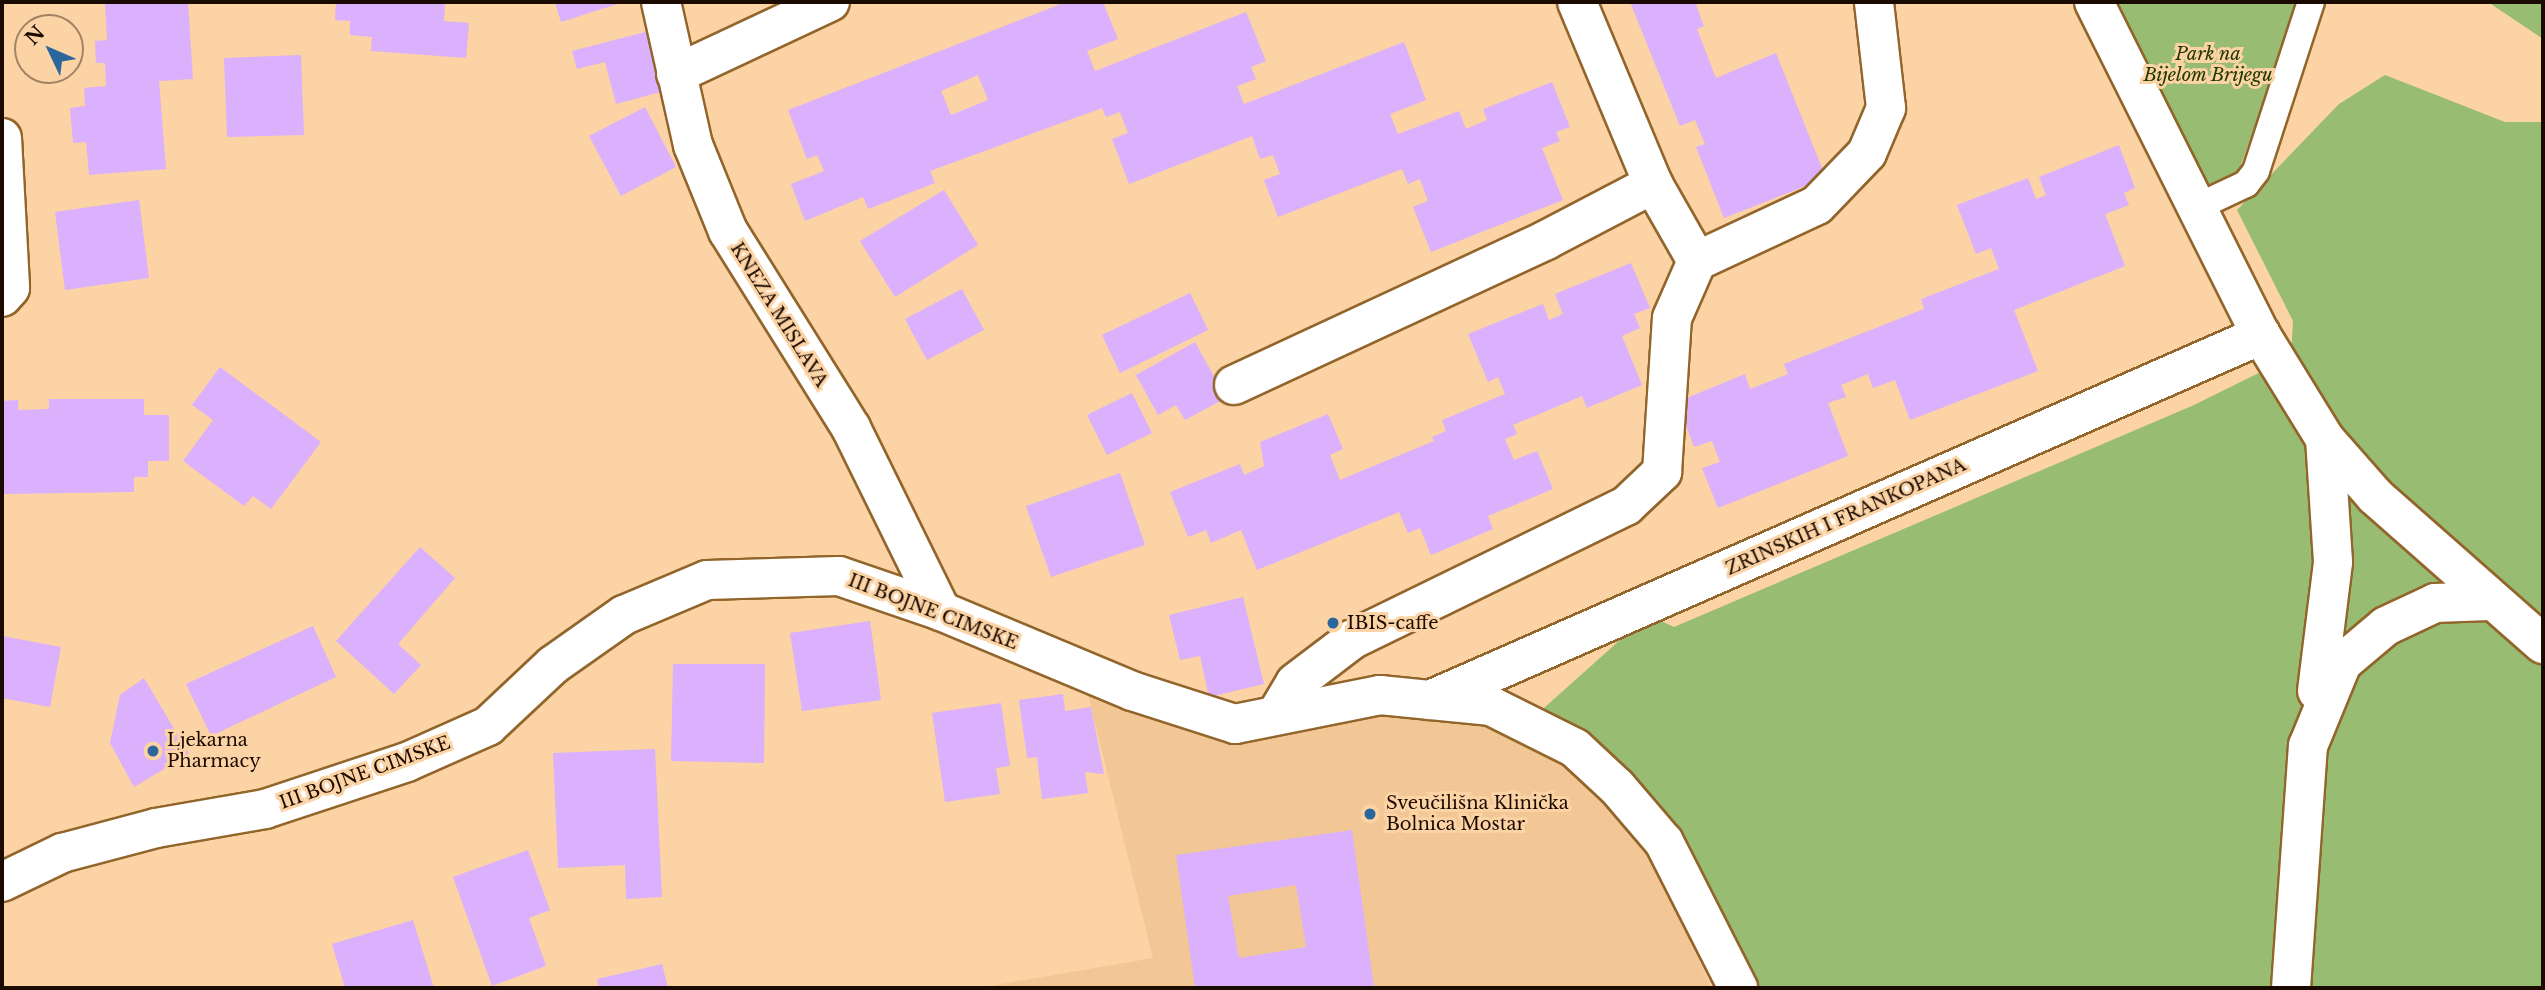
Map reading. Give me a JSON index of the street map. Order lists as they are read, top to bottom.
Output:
{
  "streets": {
    "street": ["KNEZA MISLAVA", "ZRINSKIH I FRANKOPANA", "III BOJNE CIMSKE"]
  },
  "crossings": [
    ["KNEZA MISLAVA", "III BOJNE CIMSKE"],
    ["ZRINSKIH I FRANKOPANA", "III BOJNE CIMSKE"]
  ],
  "parks": ["Park na Bijelom Brijegu"],
  "places": ["IBIS-caffe", "Ljekarna Pharmacy", "Sveučilišna Klinička Bolnica Mostar"],
  "north": "top left"
}
